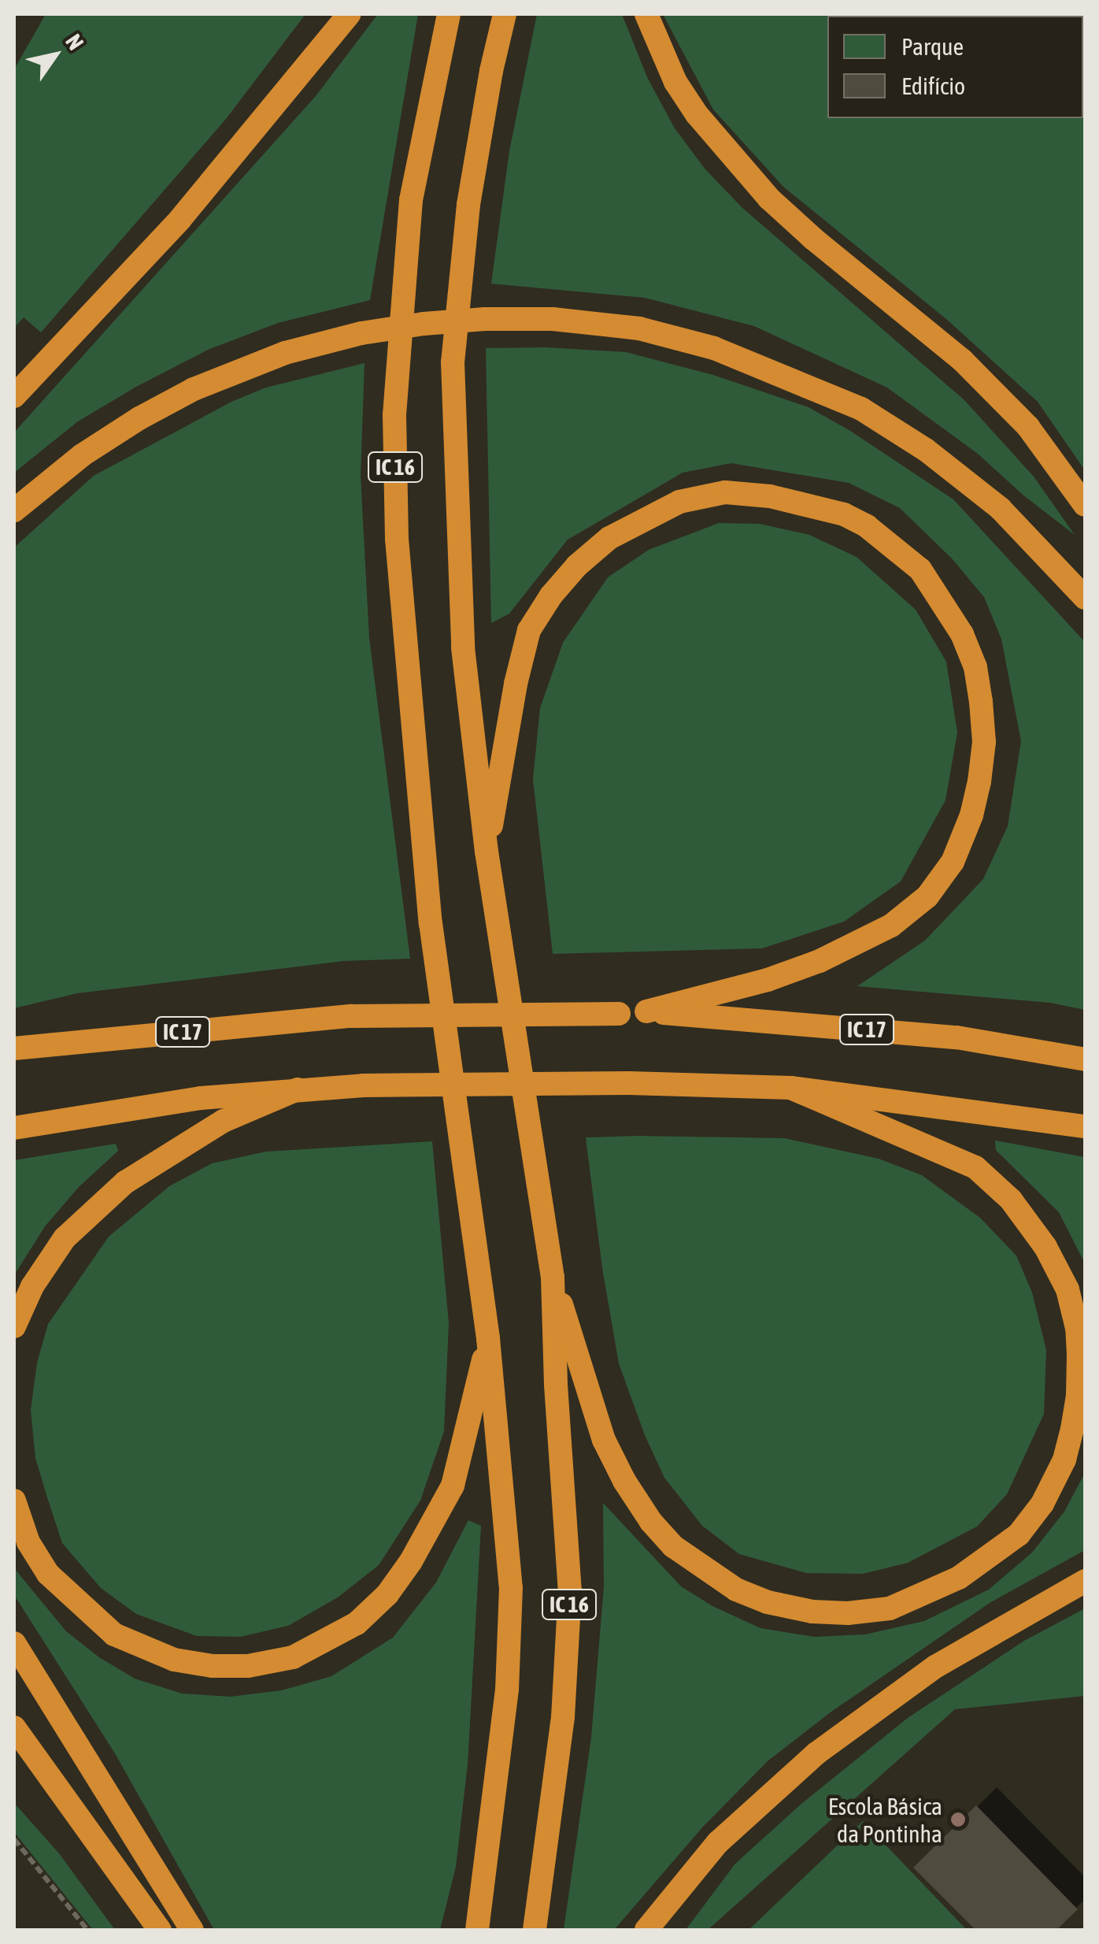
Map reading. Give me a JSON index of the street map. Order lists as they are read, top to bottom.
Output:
{
  "streets": {
    "highway": ["IC 16", "IC 17"]
  },
  "places": ["Escola Básica da Pontinha"],
  "legend": ["Parque", "Edifício"],
  "north": "top right"
}
